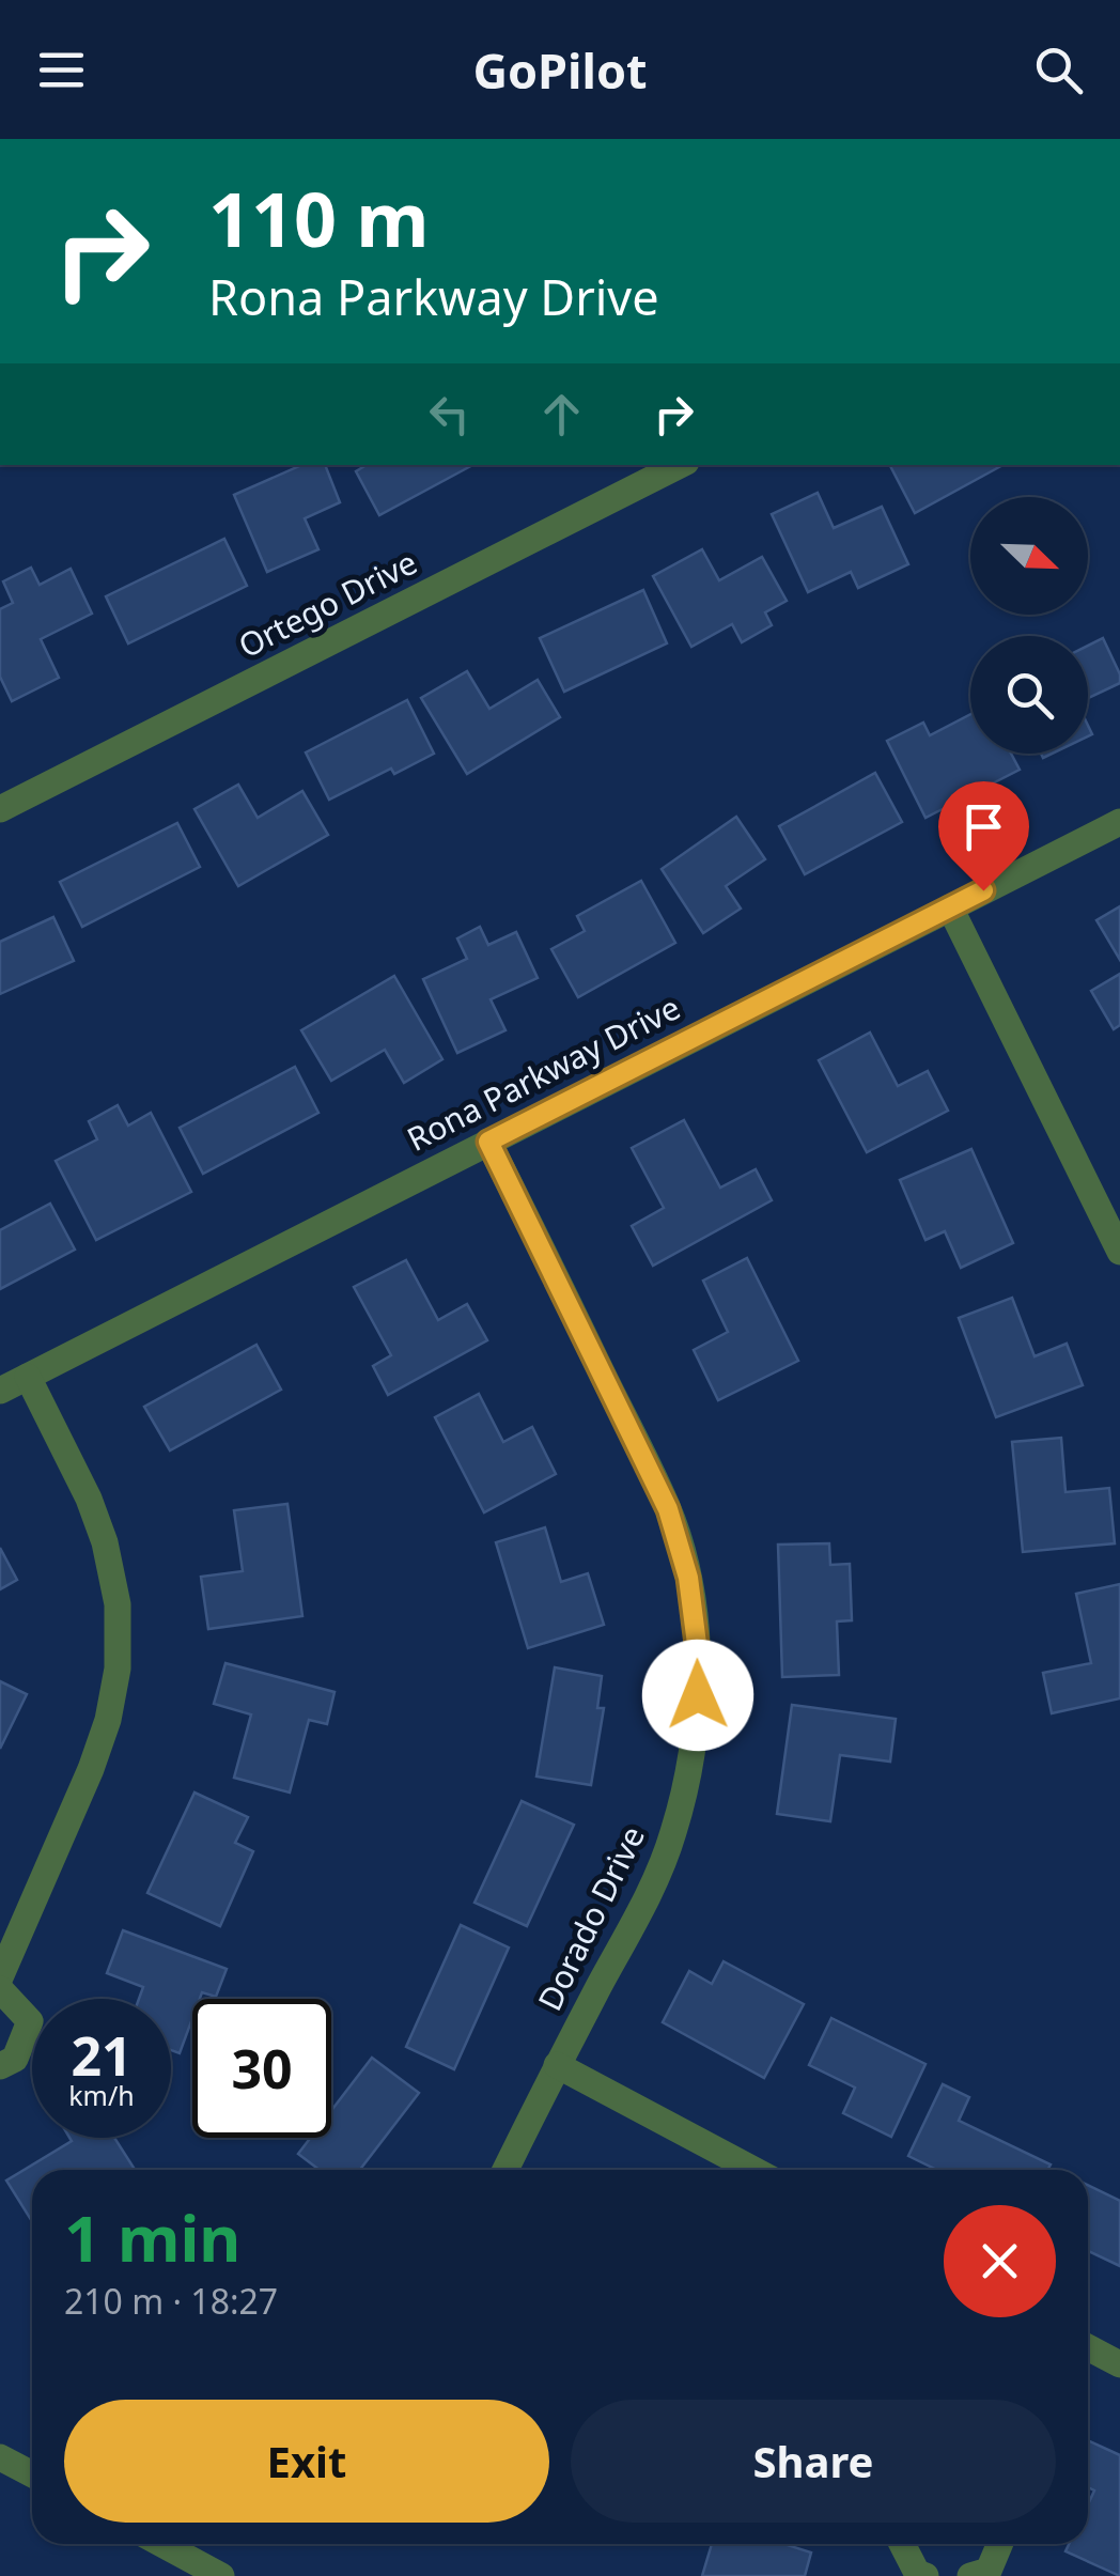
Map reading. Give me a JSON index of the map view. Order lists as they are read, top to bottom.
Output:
{
  "streets": {
    "street": ["Ortego Drive", "Rona Parkway Drive", "Dorado Drive"]
  },
  "crossings": [
    ["Rona Parkway Drive", "Dorado Drive"]
  ],
  "north": "bottom right",
  "page": {
    "header": "GoPilot",
    "turn": ["110 m", "Rona Parkway Drive"],
    "speed": "21 km/h",
    "limit": "30",
    "heading": ["1 min", "210 m · 18:27"],
    "buttons": ["Exit", "Share"]
  }
}
